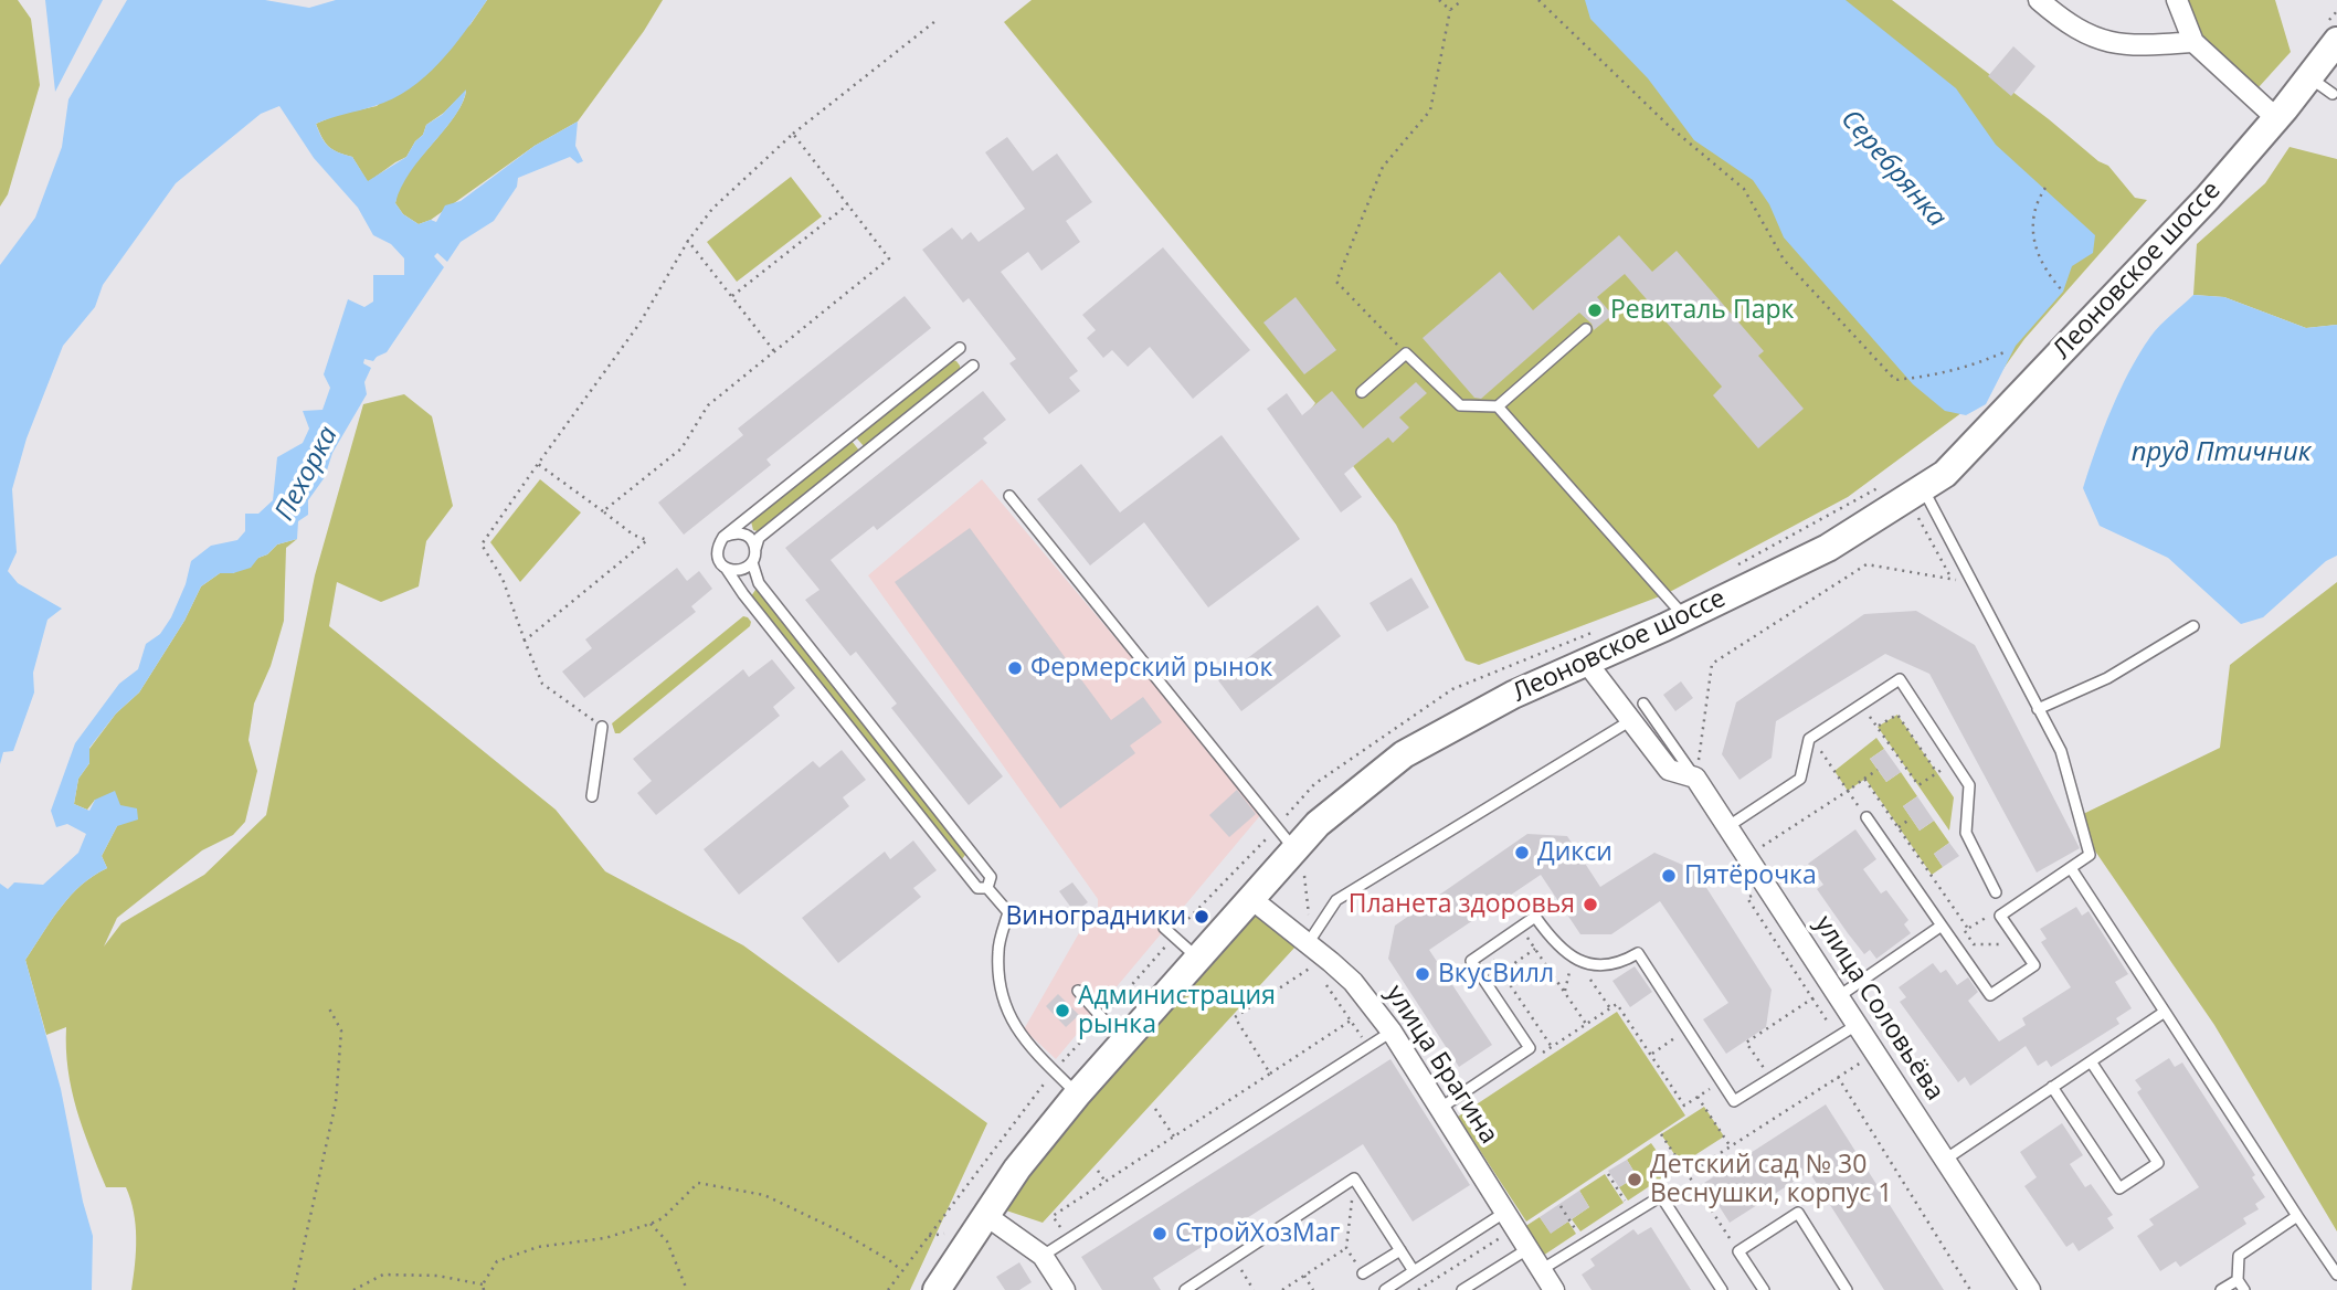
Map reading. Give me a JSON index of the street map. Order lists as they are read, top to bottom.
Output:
{
  "streets": {
    "main road": ["Леоновское шоссе"],
    "street": ["улица Соловьёва", "улица Брагина"]
  },
  "crossings": [
    ["Леоновское шоссе", "улица Соловьёва"],
    ["Леоновское шоссе", "улица Брагина"]
  ],
  "water": ["Серебрянка", "пруд Птичник", "Пехорка"],
  "places": [
    "Ревиталь Парк",
    "Фермерский рынок",
    "Дикси",
    "Пятёрочка",
    "Планета здоровья",
    "Виноградники",
    "ВкусВилл",
    "Администрация рынка",
    "Детский сад № 30 Веснушки, корпус 1",
    "СтройХозМаг"
  ]
}
